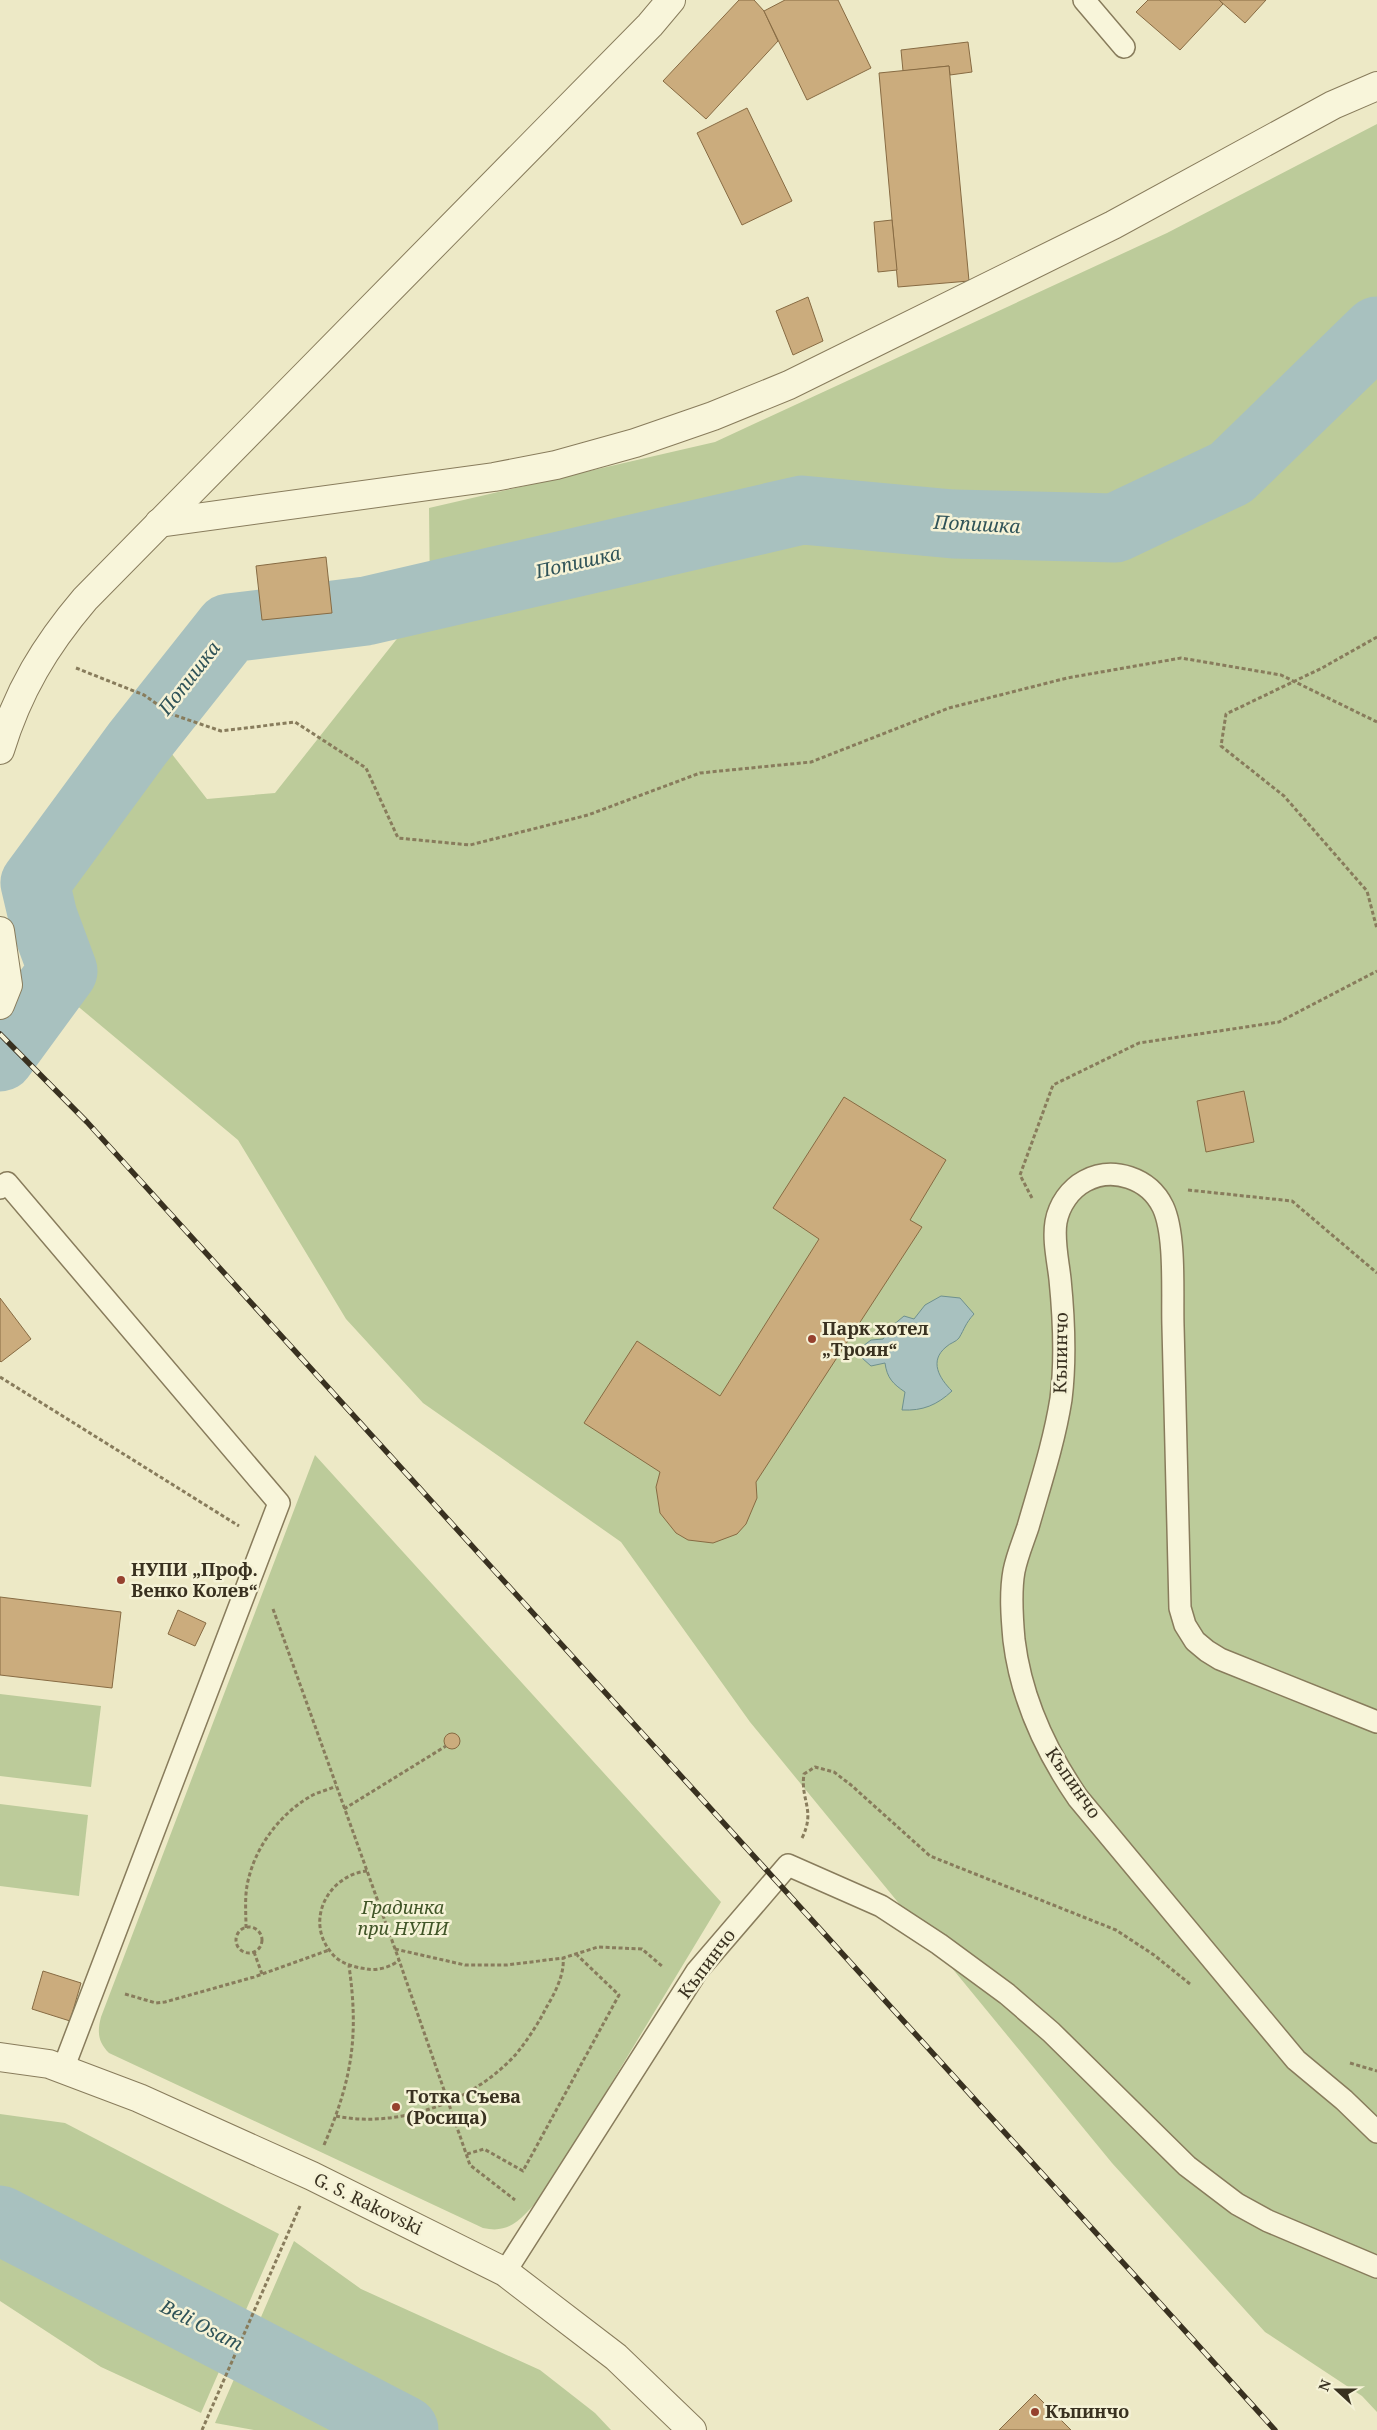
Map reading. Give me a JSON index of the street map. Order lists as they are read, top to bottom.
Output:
{
  "streets": {
    "street": ["G. S. Rakovski"],
    "lane": ["Къпинчо"]
  },
  "crossings": [
    ["Къпинчо", "G. S. Rakovski"]
  ],
  "water": ["Попишка", "Beli Osam"],
  "parks": ["Градинка при НУПИ"],
  "places": [
    "Парк хотел „Троян“",
    "НУПИ „Проф. Венко Колев“",
    "Тотка Съева (Росица)",
    "Къпинчо"
  ],
  "north": "left"
}
